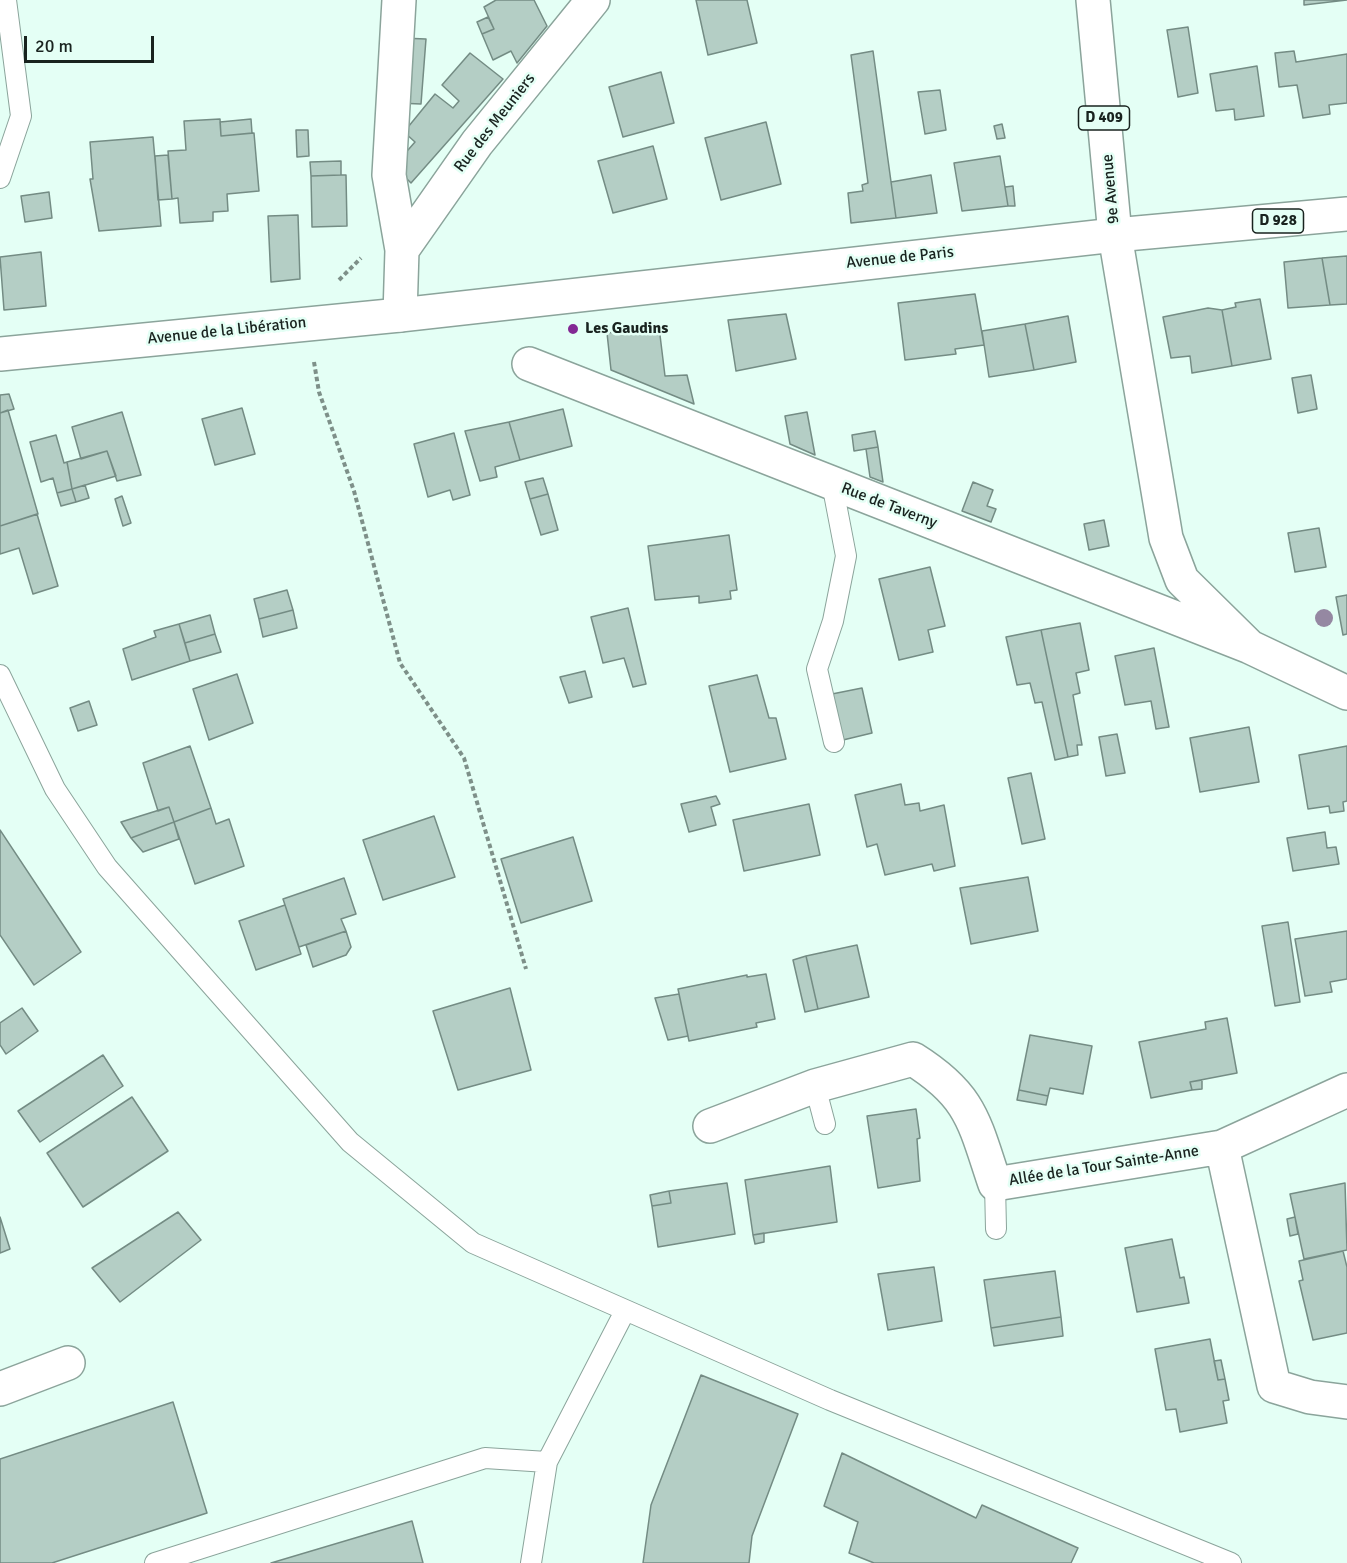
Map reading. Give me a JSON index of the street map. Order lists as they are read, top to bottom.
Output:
{
  "streets": {
    "street": [
      "D 409",
      "Rue des Meuniers",
      "9e Avenue",
      "D 928",
      "Avenue de Paris",
      "Avenue de la Libération",
      "Rue de Taverny",
      "Allée de la Tour Sainte-Anne"
    ]
  },
  "crossings": [
    ["9e Avenue", "Avenue de Paris"],
    ["9e Avenue", "Rue de Taverny"],
    ["Avenue de Paris", "Avenue de la Libération"],
    ["Avenue de Paris", "Rue de Taverny"]
  ],
  "places": ["Les Gaudins"],
  "scale_bar": "20 m"
}
